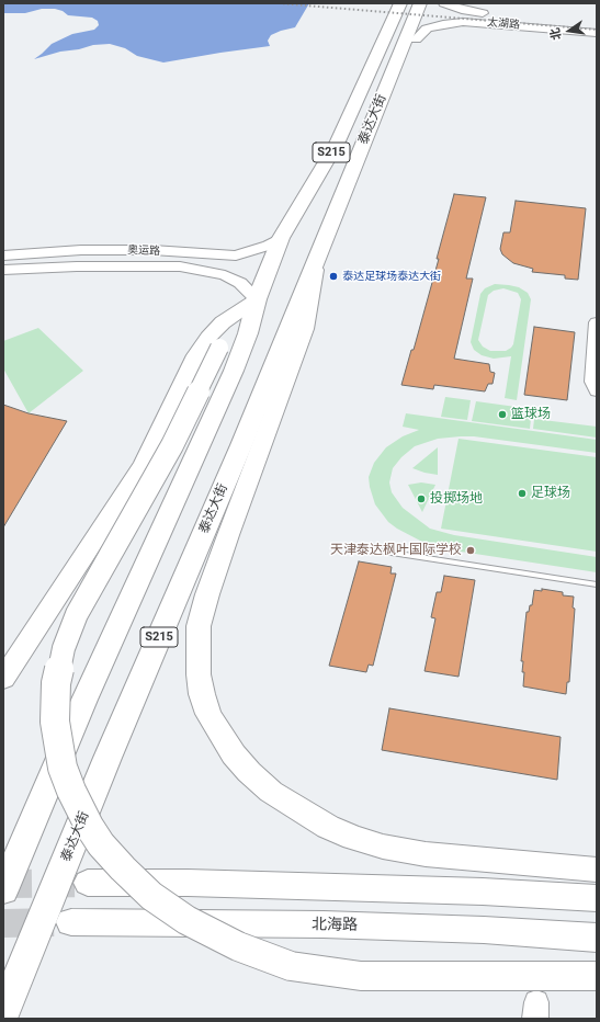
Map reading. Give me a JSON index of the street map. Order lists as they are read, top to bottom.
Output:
{
  "streets": {
    "highway": ["泰达大街", "S215"],
    "main road": ["太湖路", "北海路"],
    "street": ["奥运路"]
  },
  "crossings": [
    ["泰达大街", "奥运路"]
  ],
  "places": [
    "泰达足球场泰达大街",
    "篮球场",
    "足球场",
    "投掷场地",
    "天津泰达枫叶国际学校"
  ],
  "north": "left"
}
